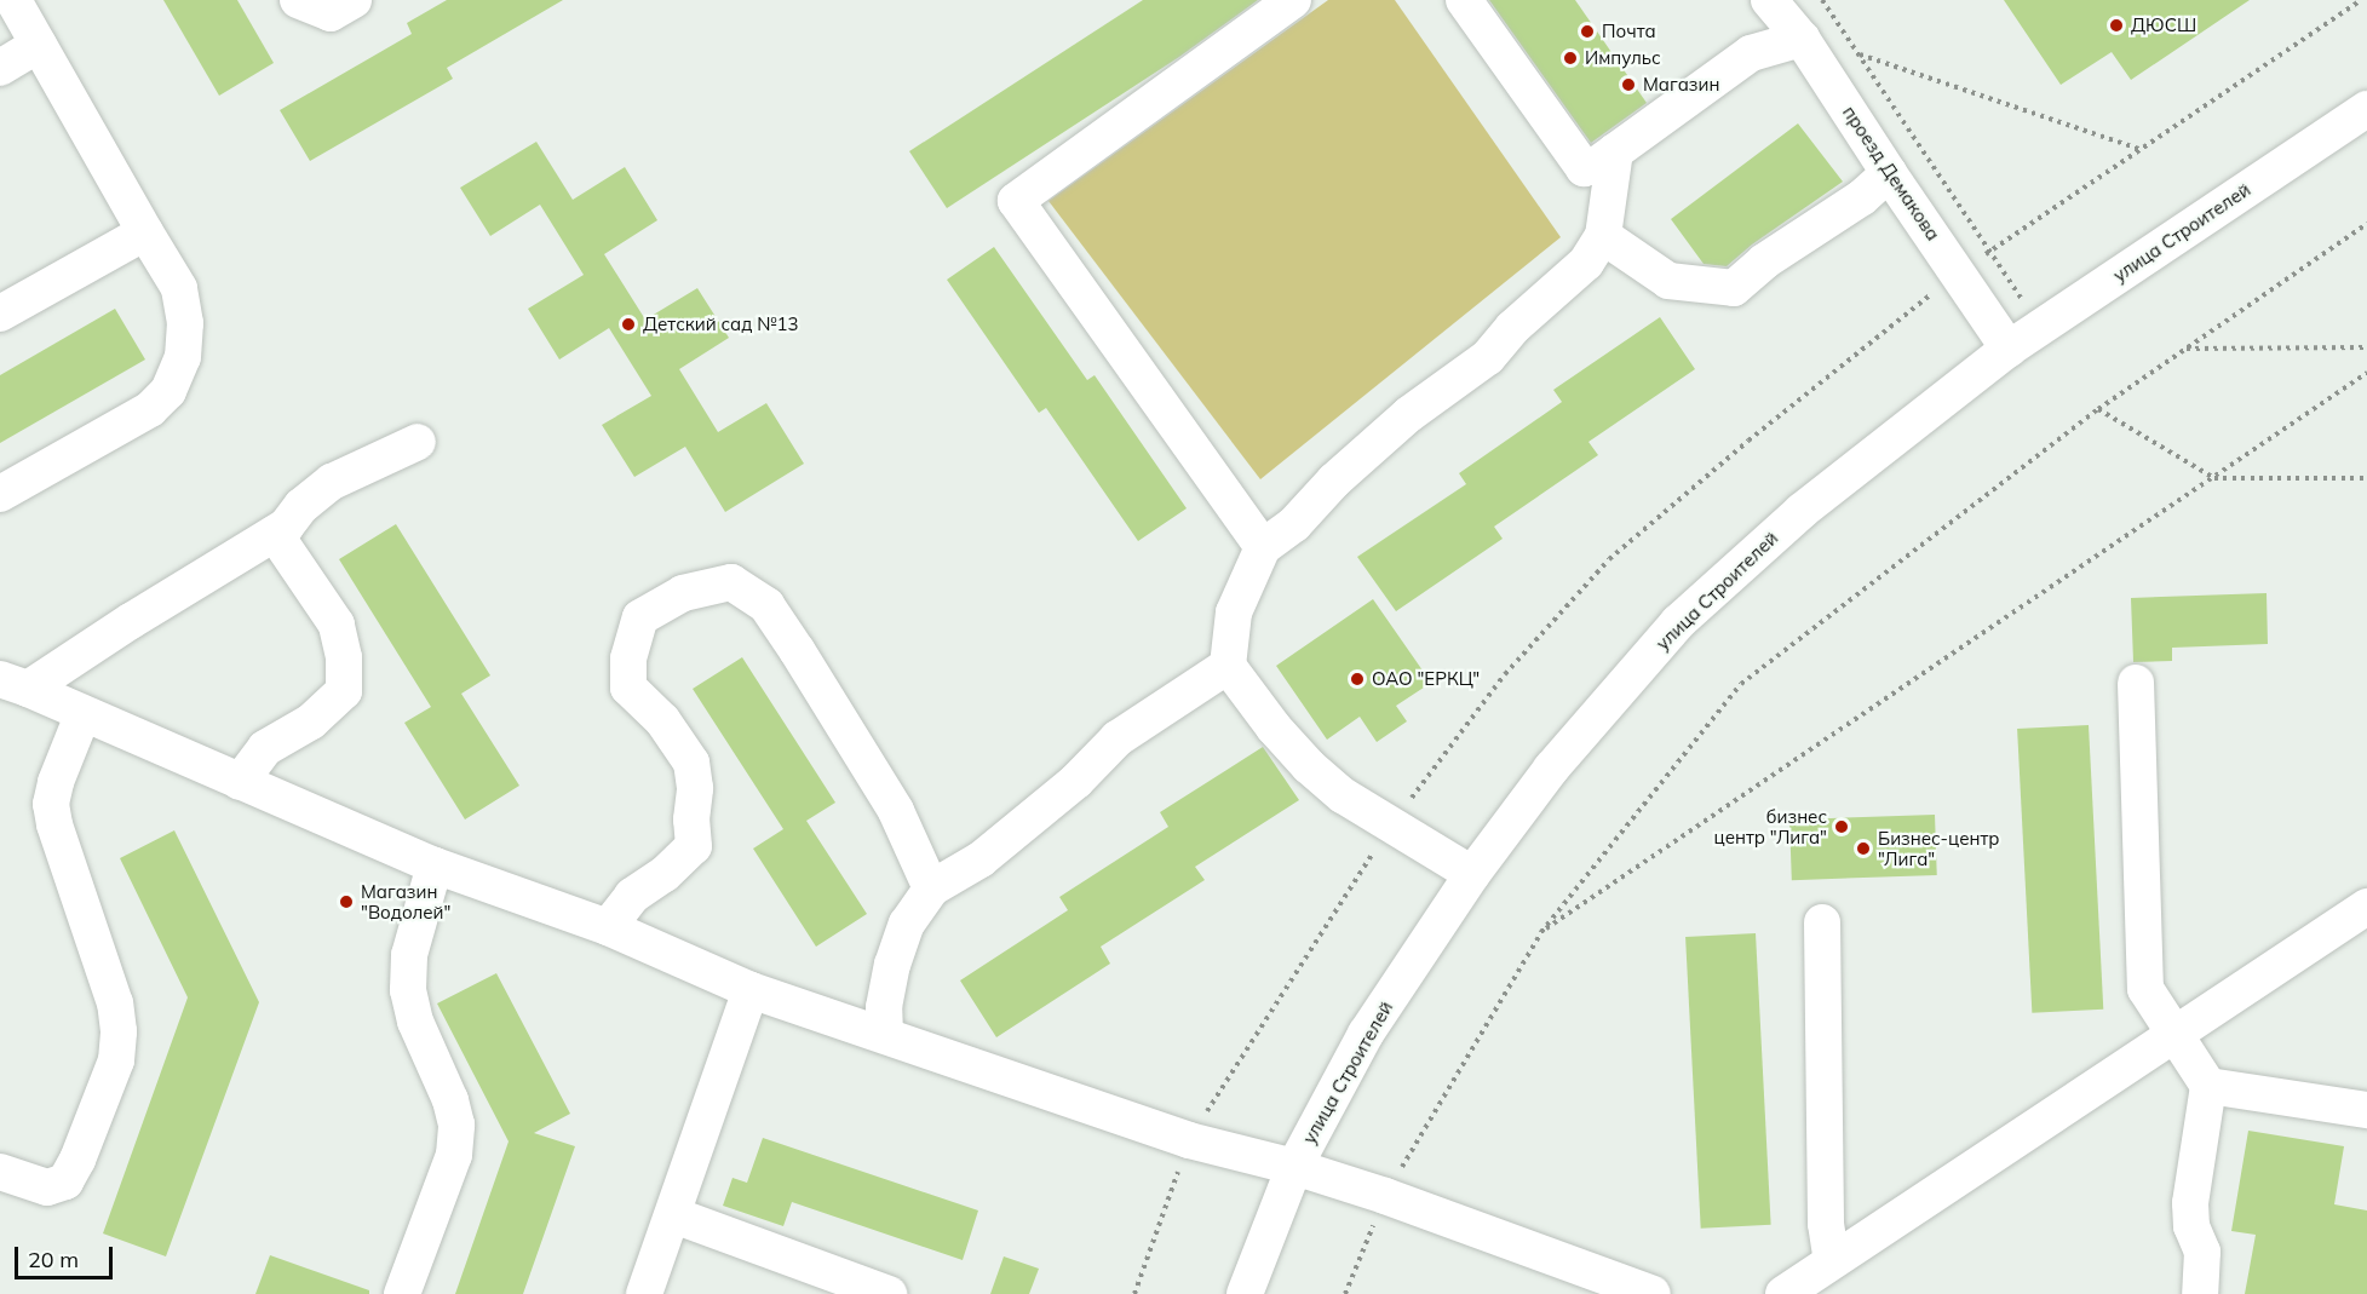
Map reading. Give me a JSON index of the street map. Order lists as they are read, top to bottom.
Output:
{
  "streets": {
    "street": ["проезд Демакова", "улица Строителей"]
  },
  "crossings": [
    ["проезд Демакова", "улица Строителей"]
  ],
  "places": [
    "ДЮСШ",
    "Почта",
    "Импульс",
    "Магазин",
    "Детский сад №13",
    "ОАО \"ЕРКЦ\"",
    "бизнес центр \"Лига\"",
    "Бизнес-центр \"Лига\"",
    "Магазин \"Водолей\""
  ],
  "scale_bar": "20 m"
}
